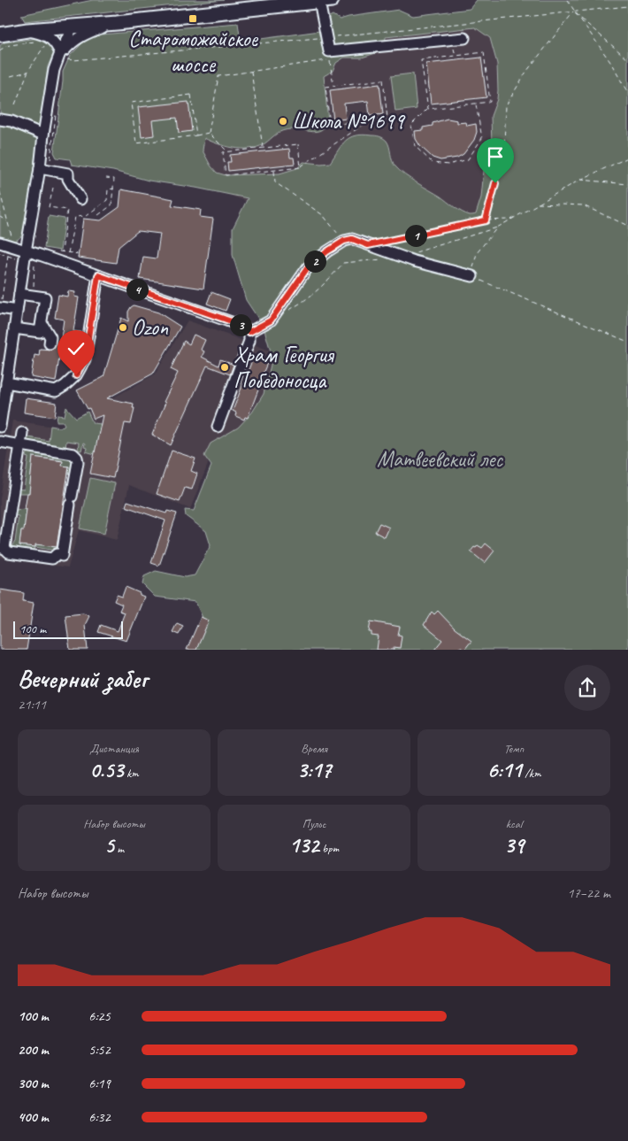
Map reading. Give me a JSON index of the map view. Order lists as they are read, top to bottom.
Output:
{
  "parks": ["Матвеевский лес"],
  "places": {
    "transit": ["Староможайское шоссе"],
    "other": ["Школа №1699", "Ozon", "Храм Георгия Победоносца"]
  },
  "scale_bar": "100 m",
  "page": {
    "pins": [
      "1",
      "2",
      "4",
      "3"
    ],
    "scale": "100 m",
    "heading": ["Вечерний забег", "21:11"],
    "stats": [
      ["Дистанция", "0.53 km"],
      ["Время", "3:17"],
      ["Темп", "6:11 /km"],
      ["Набор высоты", "5 m"],
      ["Пульс", "132 bpm"],
      ["kcal", "39"]
    ],
    "chart": ["Набор высоты", "17–22 m"],
    "list": [
      {
        "name": "100 m",
        "note": "6:25"
      },
      {
        "name": "200 m",
        "note": "5:52"
      },
      {
        "name": "300 m",
        "note": "6:19"
      },
      {
        "name": "400 m",
        "note": "6:32"
      }
    ]
  }
}
